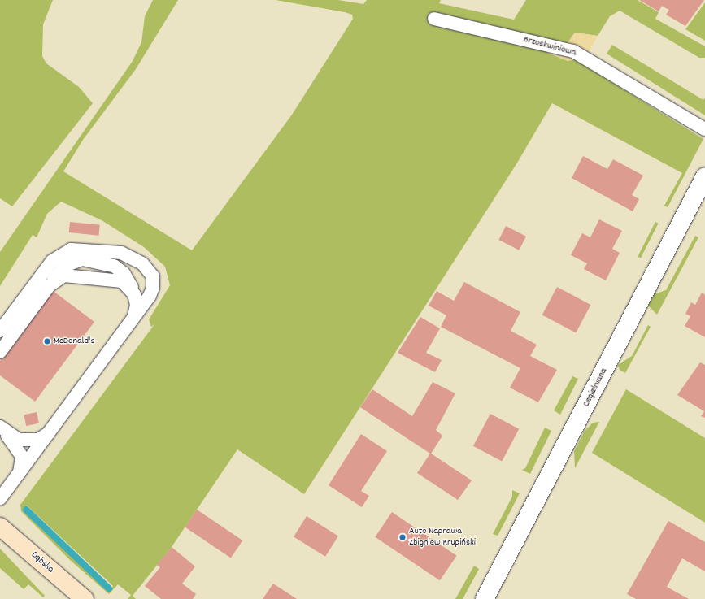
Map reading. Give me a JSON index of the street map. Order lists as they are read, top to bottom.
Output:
{
  "streets": {
    "street": ["Cegielniana", "Dąbska"],
    "lane": ["Brzoskwiniowa"]
  },
  "places": ["McDonald's", "Auto Naprawa Zbigniew Krupiński"]
}
